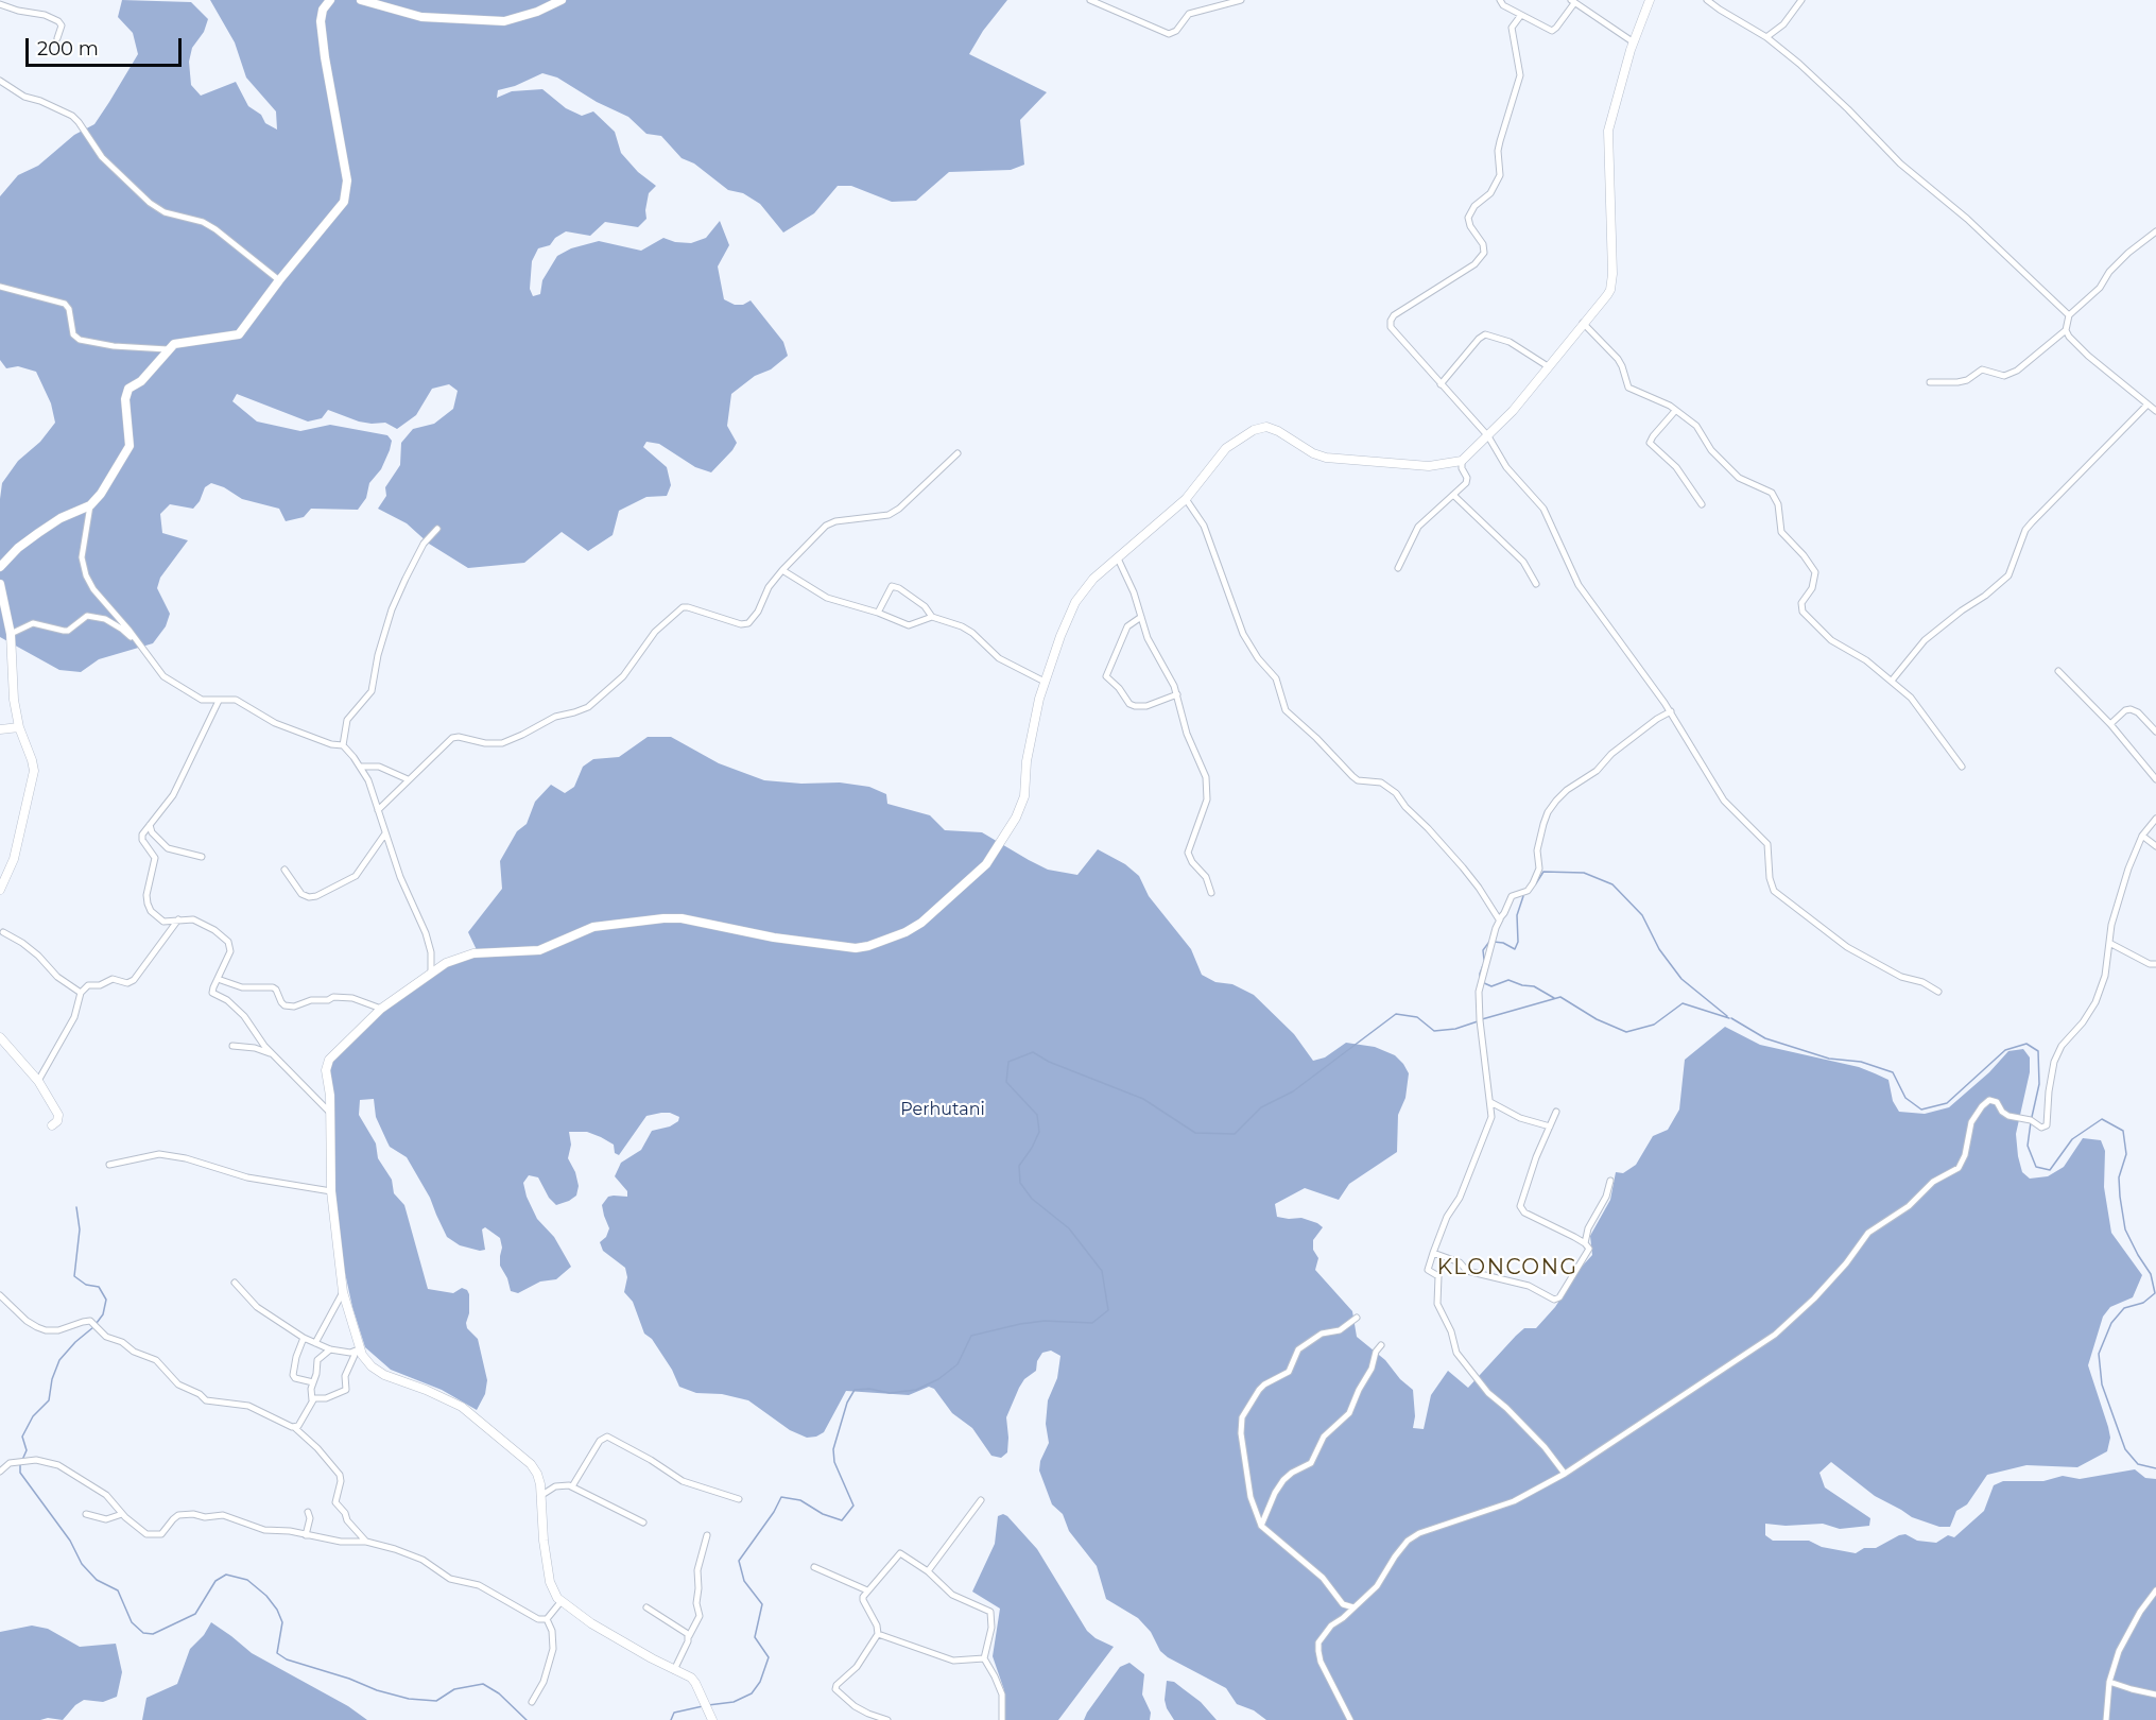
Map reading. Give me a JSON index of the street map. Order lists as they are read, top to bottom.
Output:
{
  "districts": ["KLONCONG"],
  "parks": ["Perhutani"],
  "scale_bar": "200 m"
}
